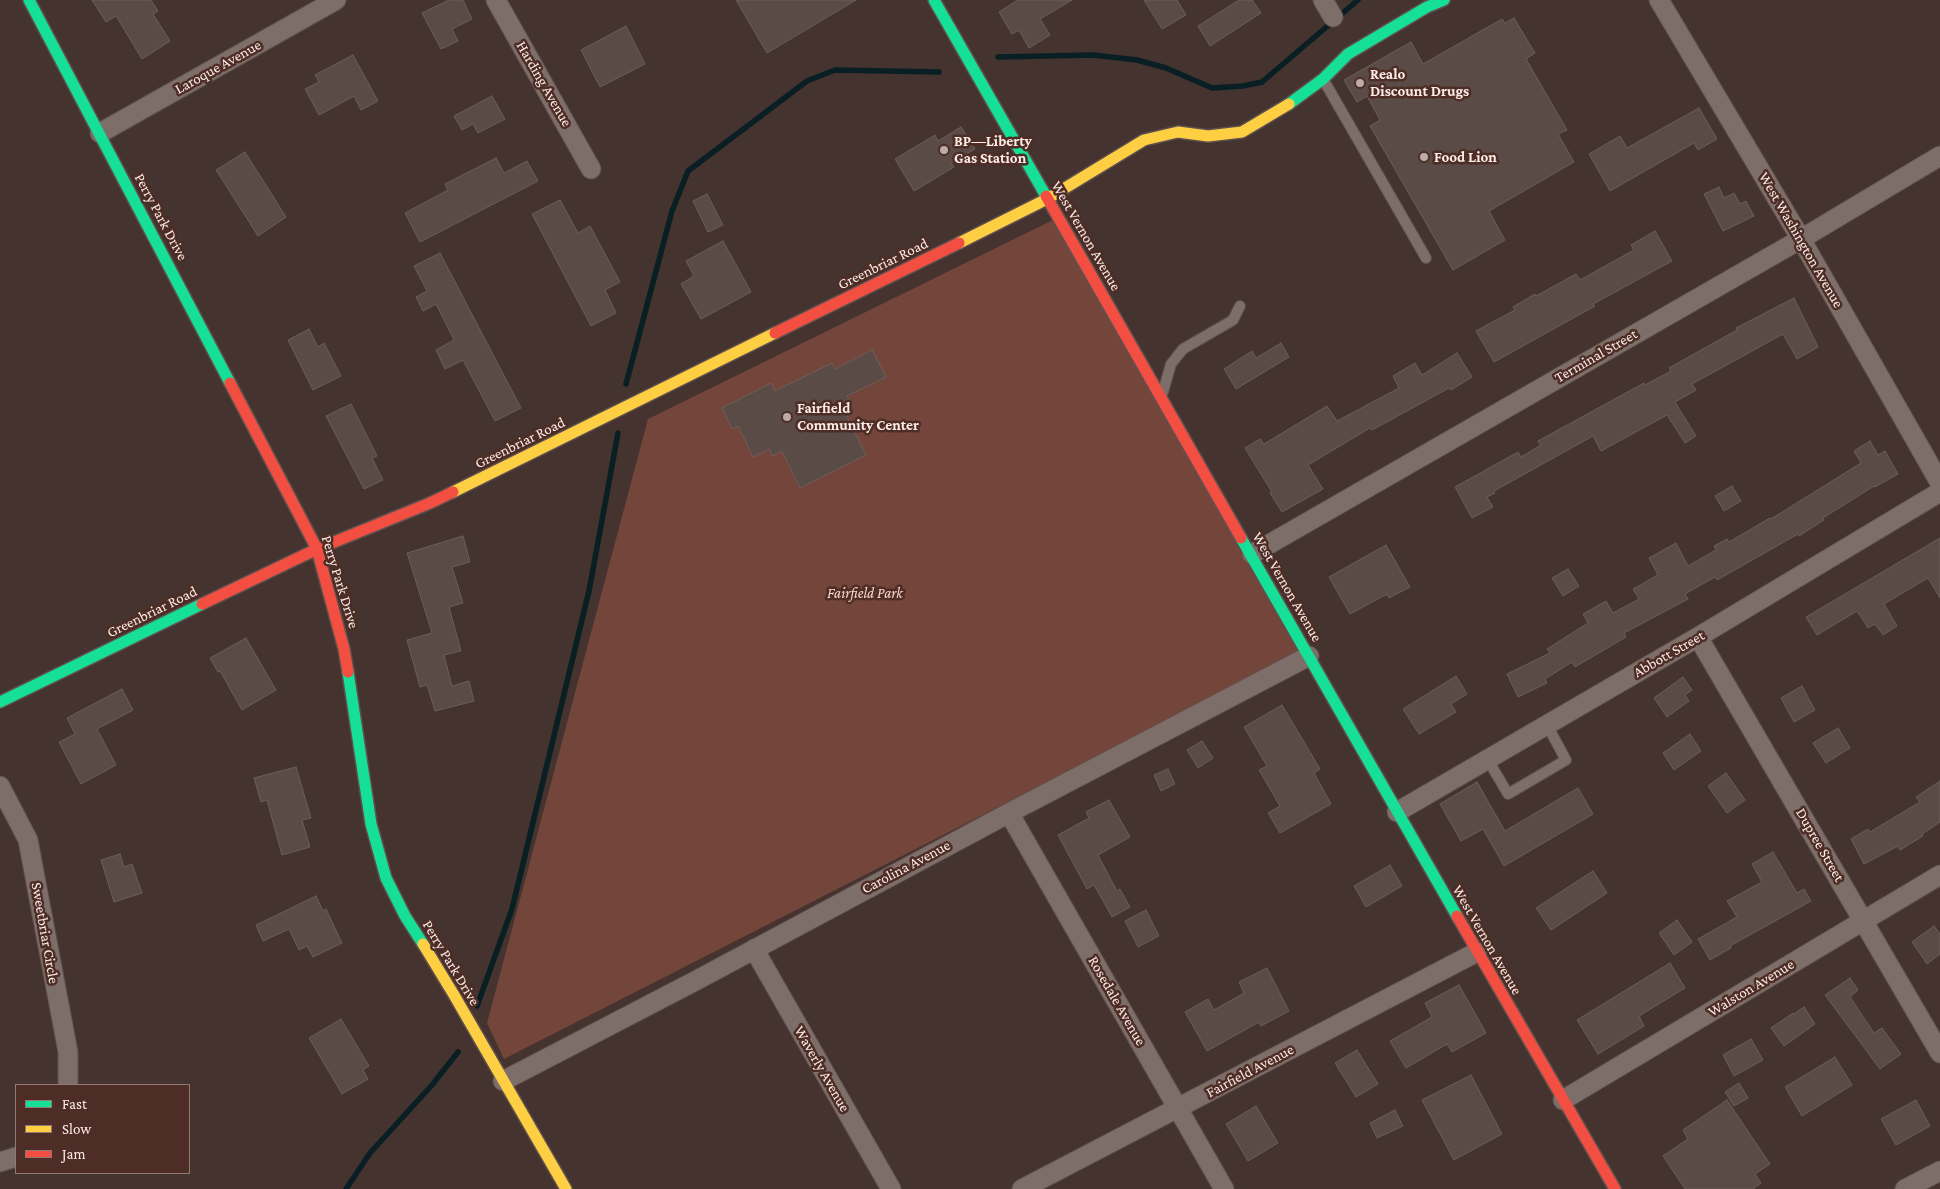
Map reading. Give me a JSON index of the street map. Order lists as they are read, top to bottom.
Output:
{
  "streets": {
    "street": [
      "Laroque Avenue",
      "Harding Avenue",
      "Perry Park Drive",
      "West Vernon Avenue",
      "West Washington Avenue",
      "Greenbriar Road",
      "Terminal Street",
      "Abbott Street",
      "Dupree Street",
      "Carolina Avenue",
      "Sweetbriar Circle",
      "Walston Avenue",
      "Rosedale Avenue",
      "Waverly Avenue",
      "Fairfield Avenue"
    ]
  },
  "crossings": [
    ["Laroque Avenue", "Perry Park Drive"],
    ["Perry Park Drive", "Greenbriar Road"],
    ["Perry Park Drive", "Carolina Avenue"],
    ["West Vernon Avenue", "Greenbriar Road"],
    ["West Vernon Avenue", "Terminal Street"],
    ["West Vernon Avenue", "Abbott Street"],
    ["West Vernon Avenue", "Carolina Avenue"],
    ["West Vernon Avenue", "Walston Avenue"],
    ["West Vernon Avenue", "Fairfield Avenue"],
    ["West Washington Avenue", "Terminal Street"],
    ["Abbott Street", "Dupree Street"],
    ["Dupree Street", "Walston Avenue"],
    ["Carolina Avenue", "Rosedale Avenue"],
    ["Carolina Avenue", "Waverly Avenue"],
    ["Rosedale Avenue", "Fairfield Avenue"]
  ],
  "parks": ["Fairfield Park"],
  "places": [
    "Realo Discount Drugs",
    "BP—Liberty Gas Station",
    "Food Lion",
    "Fairfield Community Center"
  ],
  "legend": ["Fast", "Slow", "Jam"]
}
